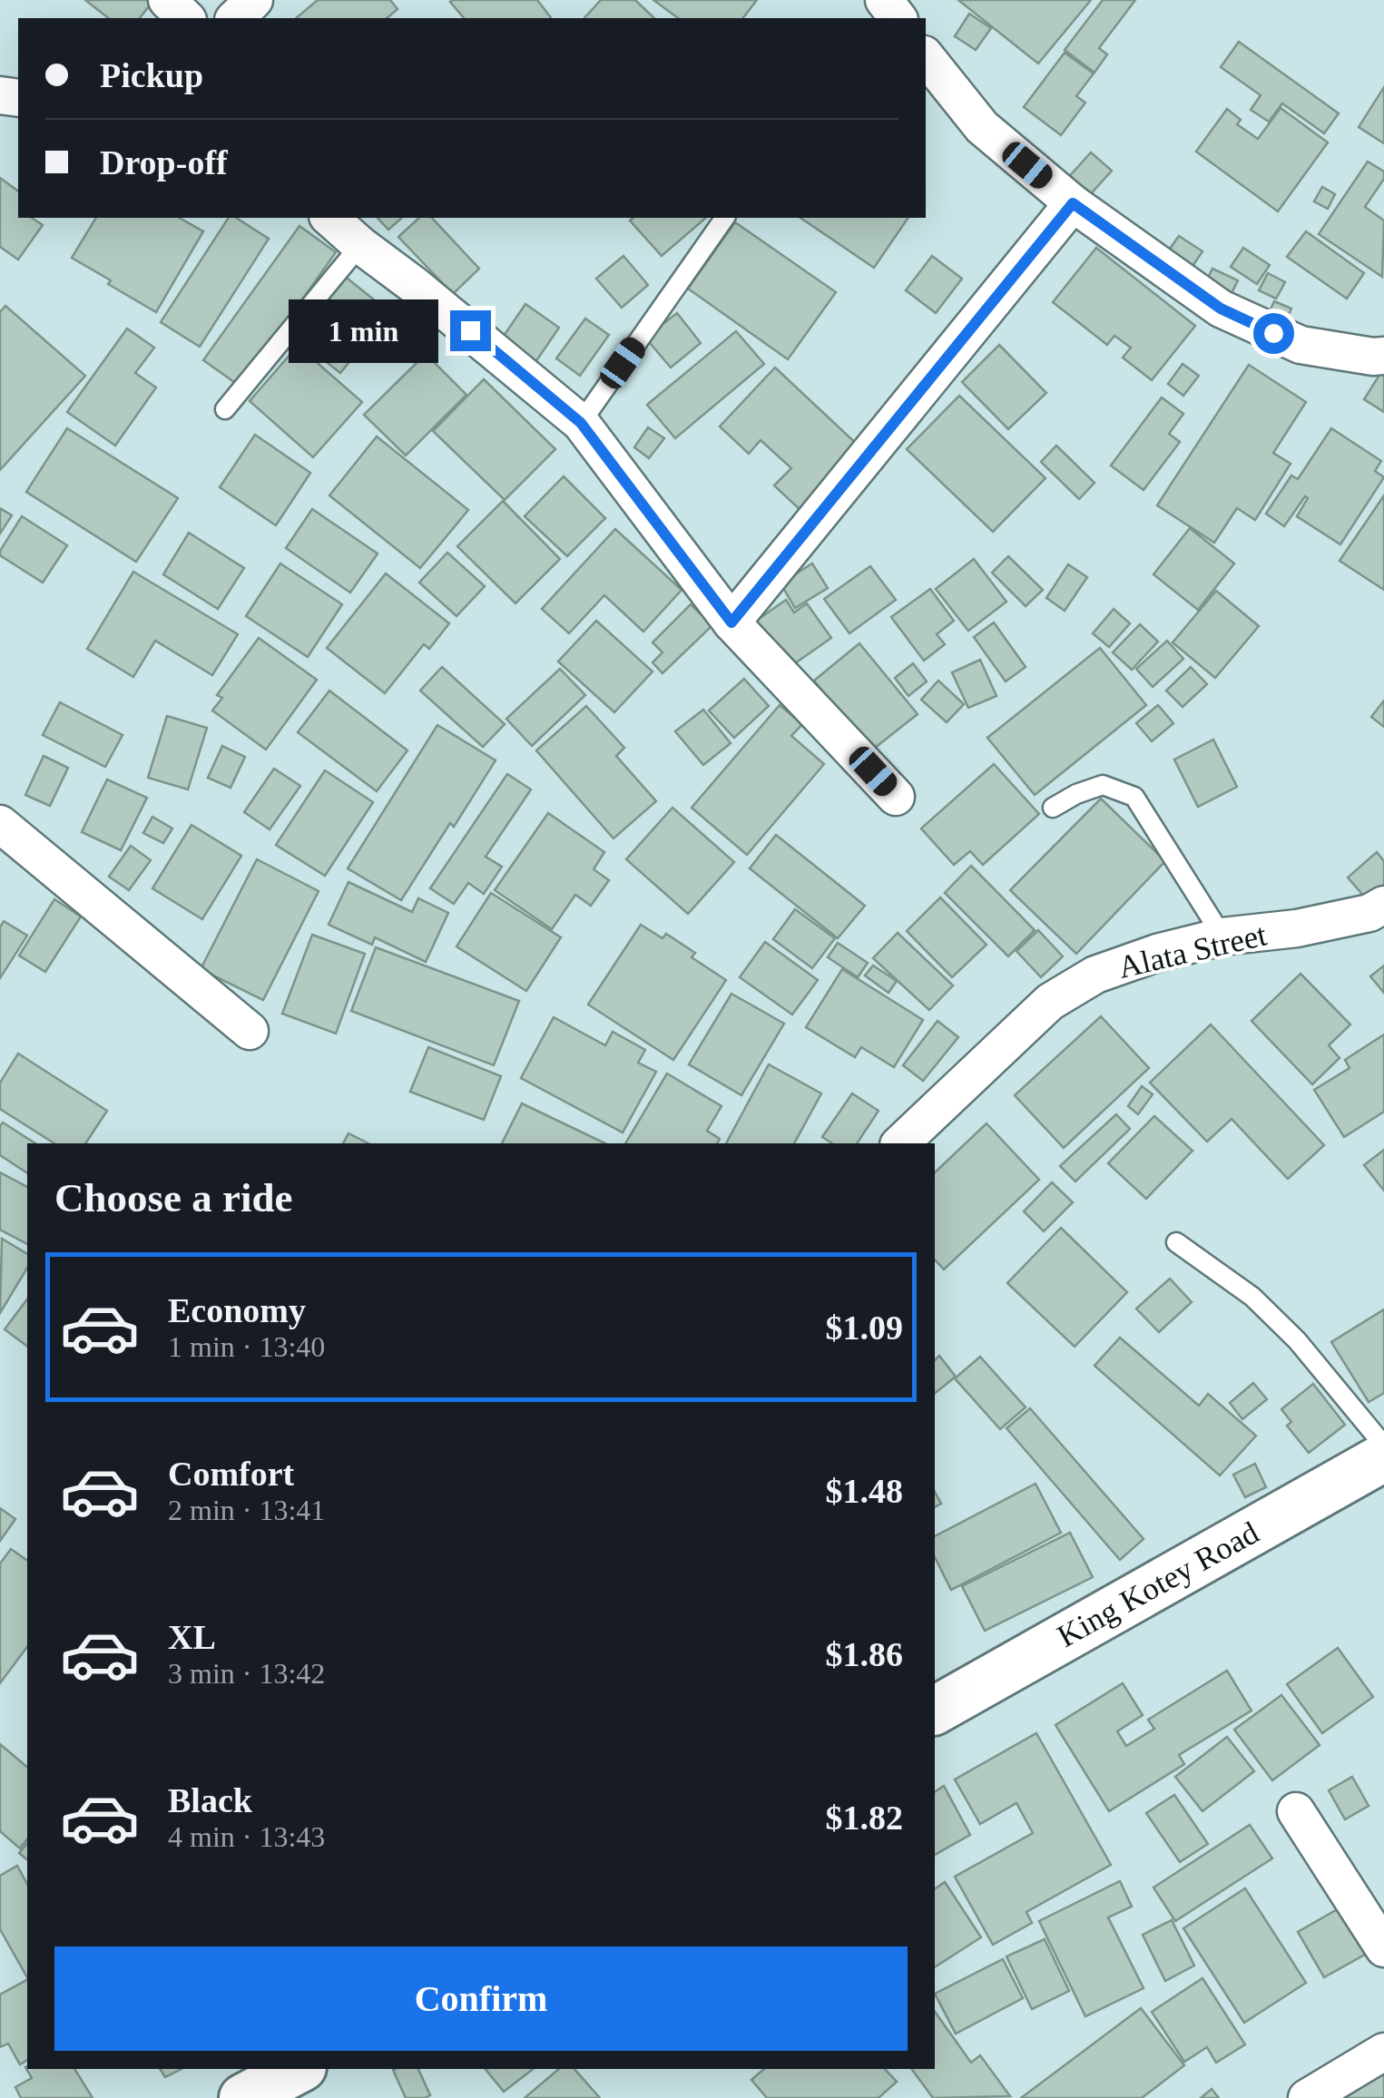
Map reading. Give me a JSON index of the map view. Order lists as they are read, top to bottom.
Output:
{
  "streets": {
    "street": ["Alata Street", "King Kotey Road"]
  },
  "page": {
    "banner": ["Pickup", "Drop-off"],
    "bubble": "1 min",
    "heading": "Choose a ride",
    "list": [
      {
        "name": "Economy",
        "note": "1 min · 13:40",
        "value": "$1.09"
      },
      {
        "name": "Comfort",
        "note": "2 min · 13:41",
        "value": "$1.48"
      },
      {
        "name": "XL",
        "note": "3 min · 13:42",
        "value": "$1.86"
      },
      {
        "name": "Black",
        "note": "4 min · 13:43",
        "value": "$1.82"
      }
    ],
    "buttons": "Confirm"
  }
}
